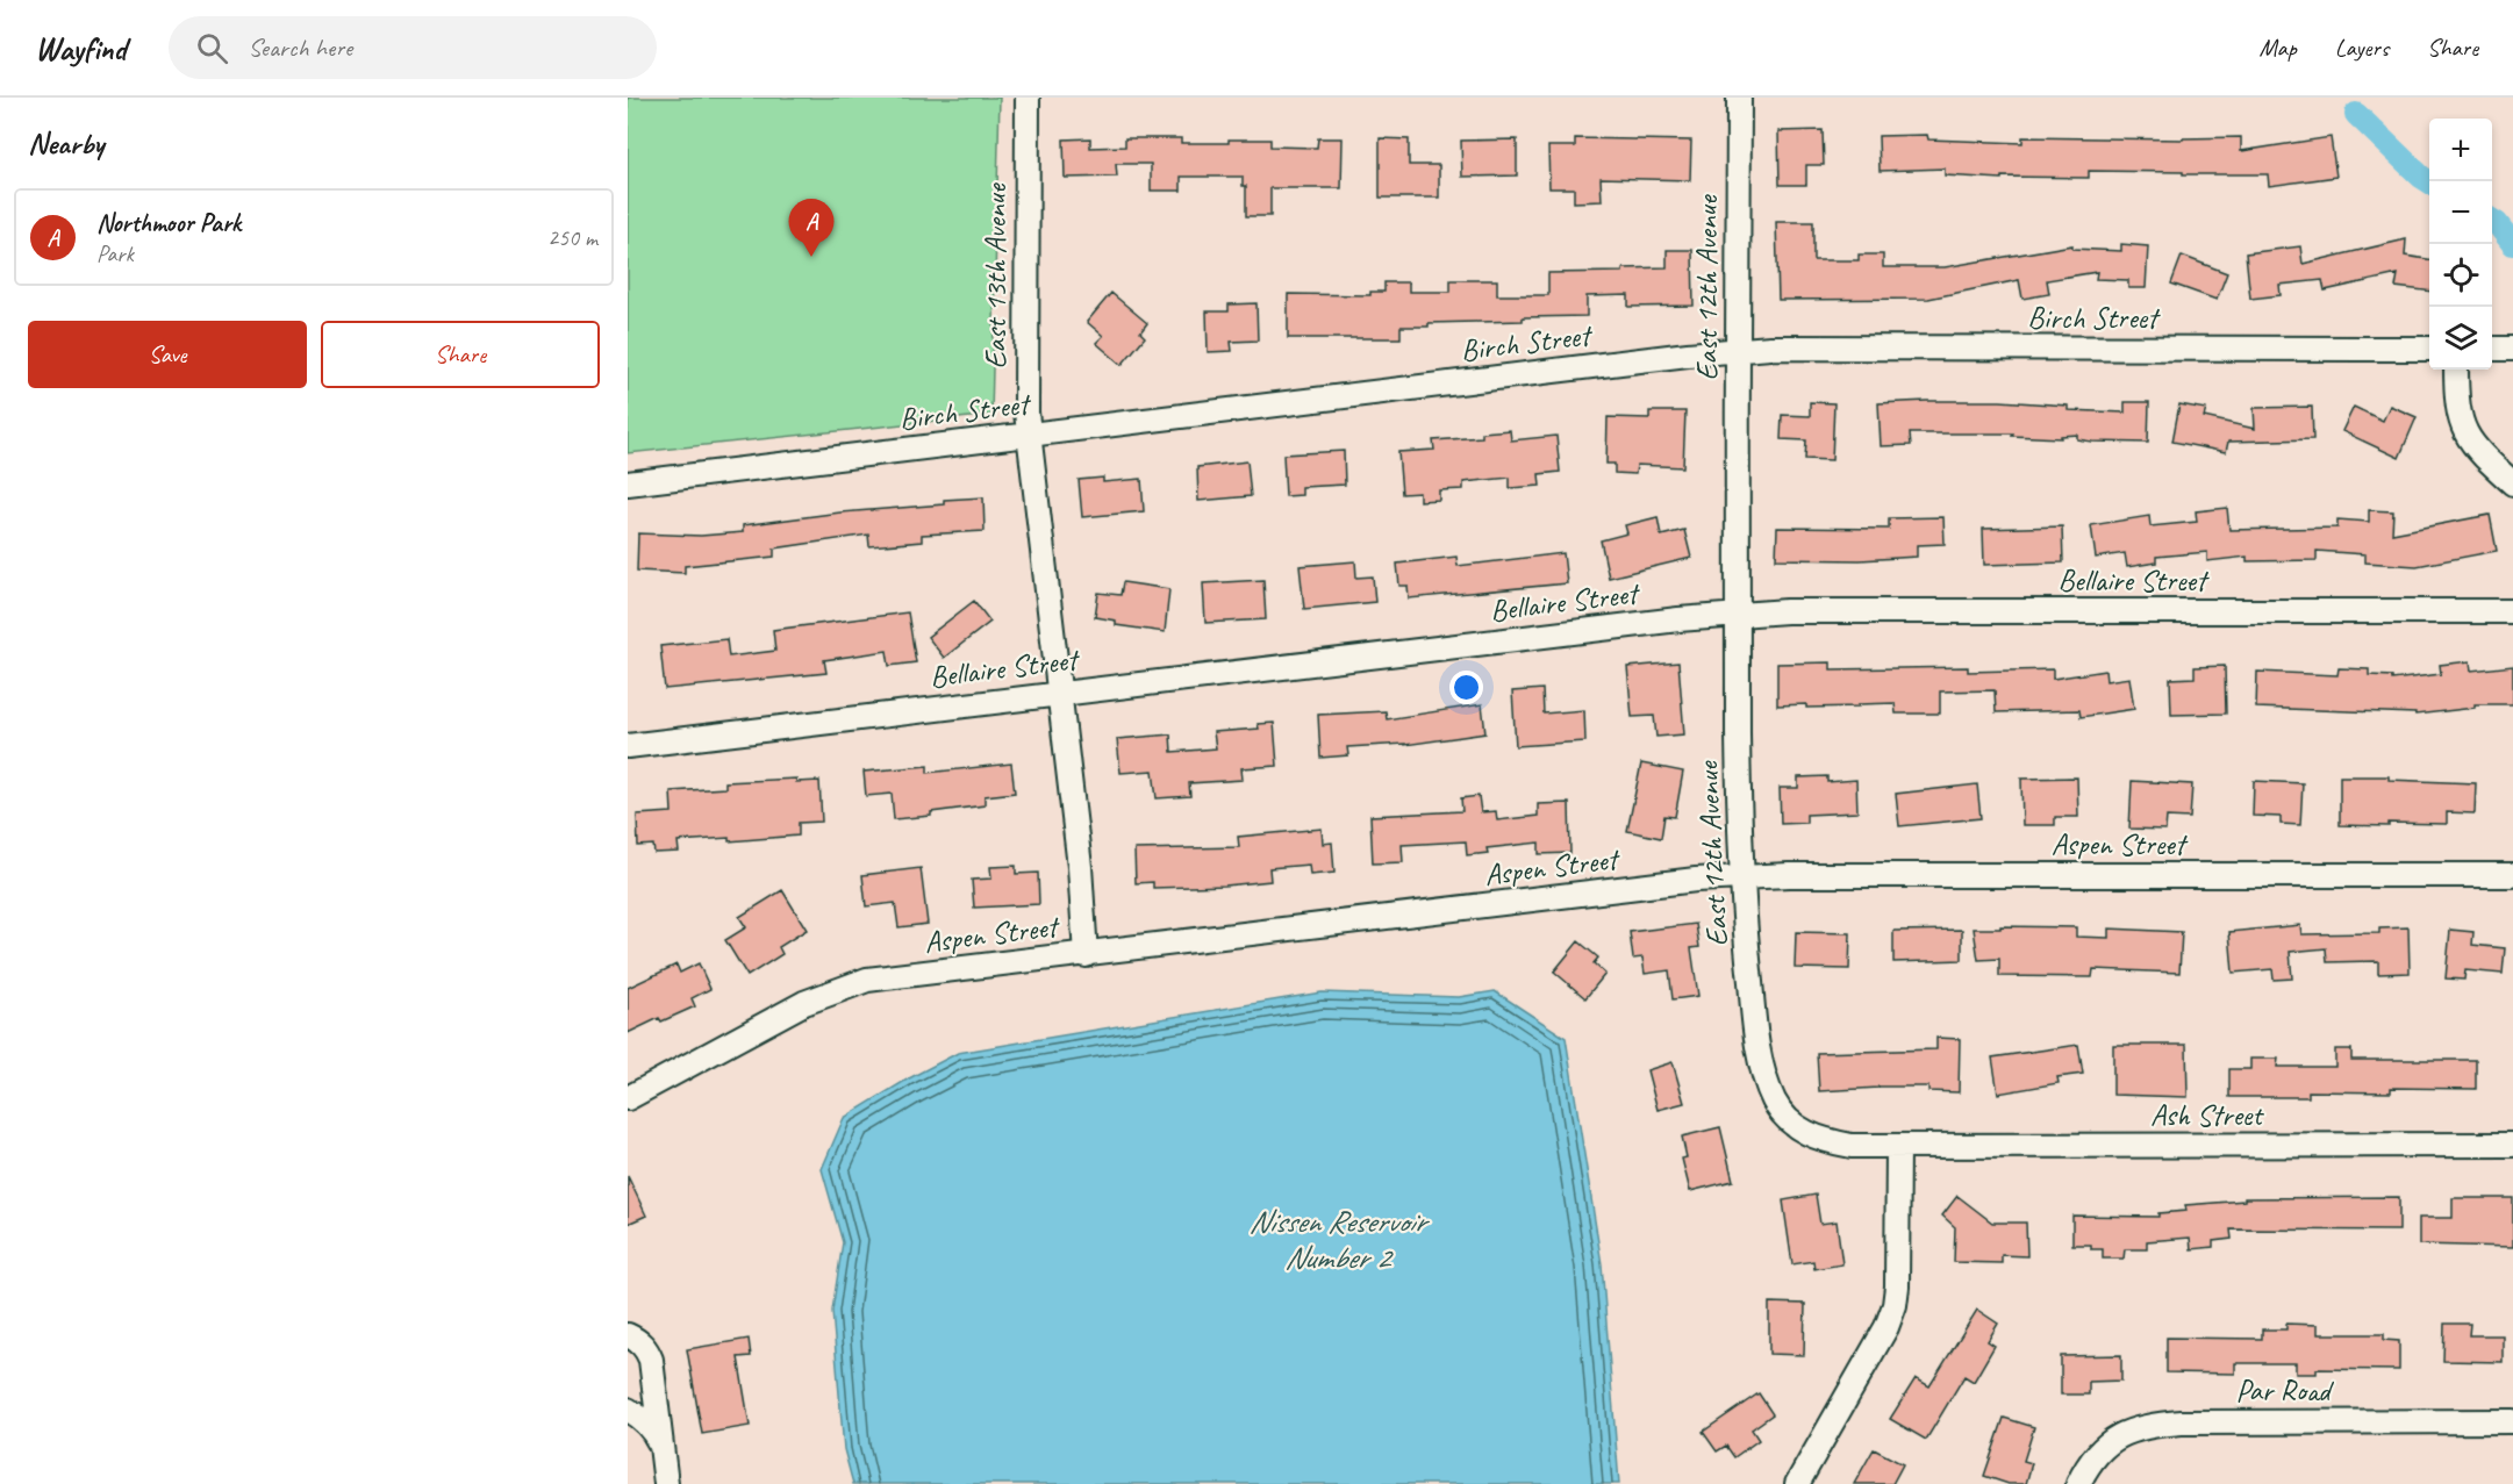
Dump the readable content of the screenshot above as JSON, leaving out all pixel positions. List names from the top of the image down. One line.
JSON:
{"streets":{"street":["East 13th Avenue","East 12th Avenue","Birch Street","Bellaire Street","Aspen Street","Ash Street","Par Road"]},"crossings":[["East 13th Avenue","Birch Street"],["East 13th Avenue","Bellaire Street"],["East 13th Avenue","Aspen Street"],["East 12th Avenue","Birch Street"],["East 12th Avenue","Bellaire Street"],["East 12th Avenue","Aspen Street"],["East 12th Avenue","Ash Street"]],"water":["Nissen Reservoir Number 2"],"page":{"header":"Wayfind","search":"Search here","nav":["Map","Layers","Share"],"heading":"Nearby","map_buttons":["+","−"],"list":[{"mark":"A","name":"Northmoor Park","note":"Park","value":"250 m"}],"pins":"A","buttons":["Save","Share"]}}
